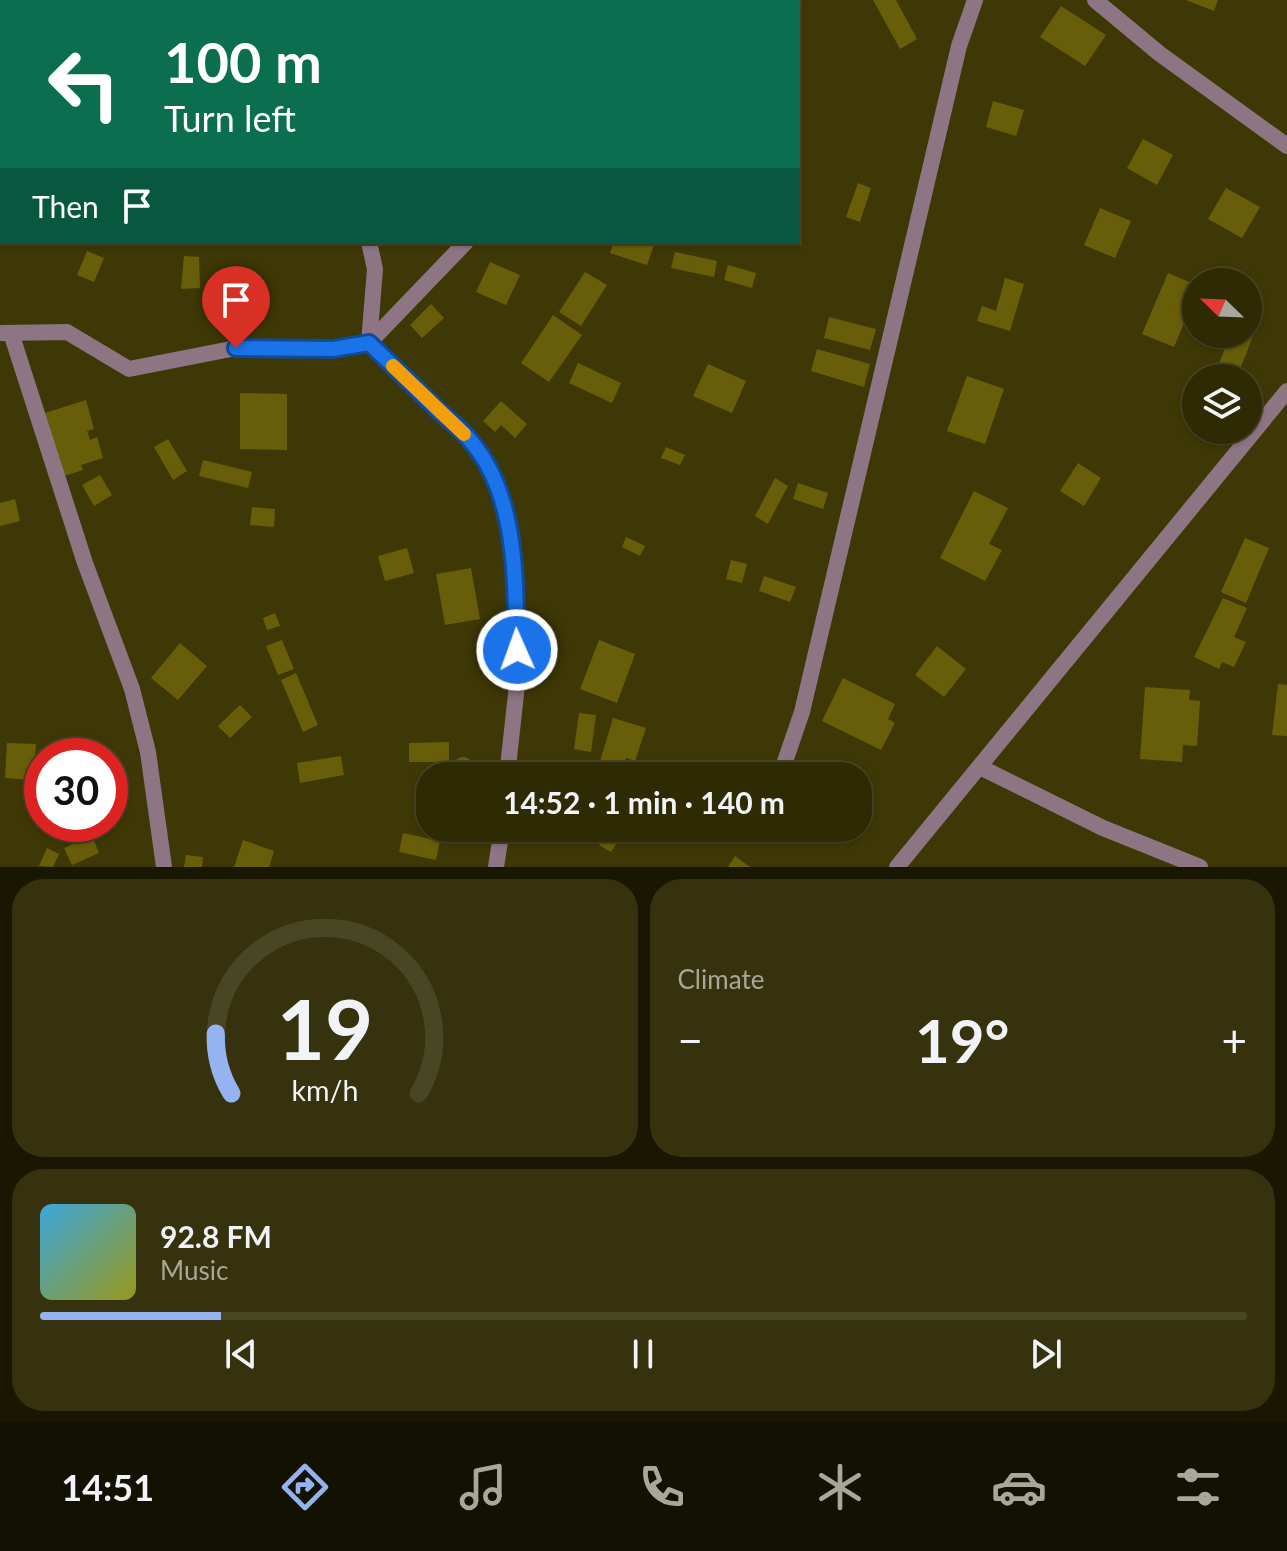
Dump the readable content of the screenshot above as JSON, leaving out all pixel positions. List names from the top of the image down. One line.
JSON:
{"north":"top left","page":{"turn":["100 m","Turn left"],"then":"Then","limit":"30","trip":"14:52 · 1 min · 140 m","tile":"Climate","heat":["−","19°","+"],"song":["92.8 FM","Music"],"tabs":"14:51","gauge":["19","km/h"]}}
